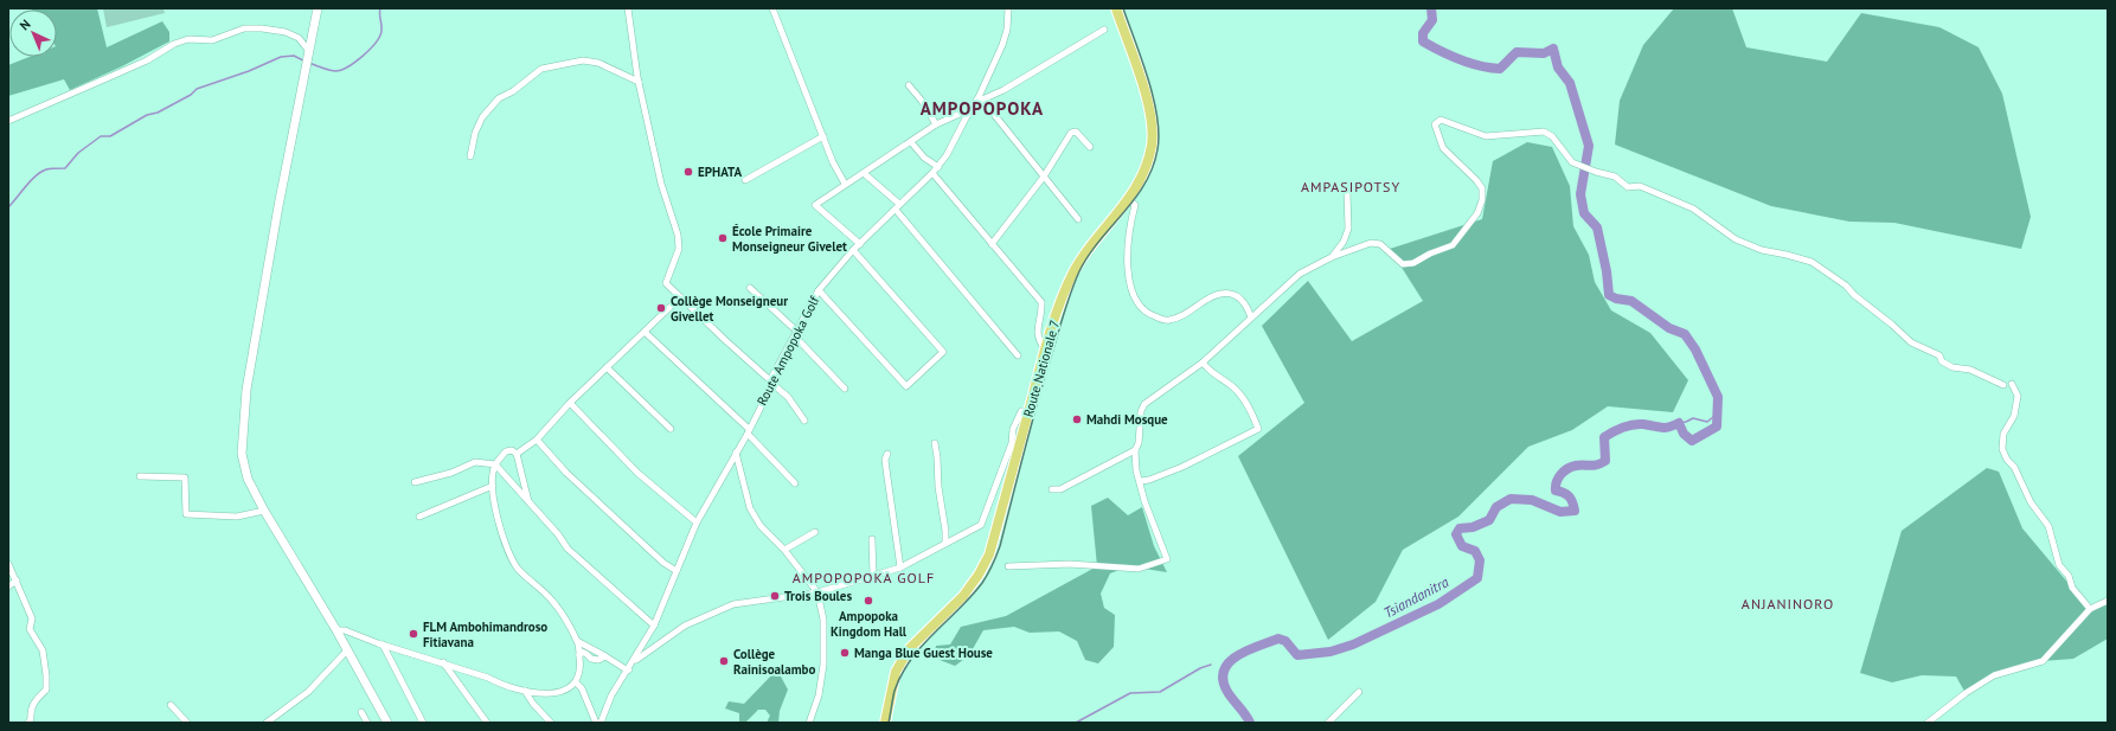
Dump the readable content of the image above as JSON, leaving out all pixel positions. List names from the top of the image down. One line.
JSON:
{"streets":{"main road":["Route Nationale 7"],"street":["Route Ampopoka Golf"]},"districts":["AMPOPOPOKA","AMPASIPOTSY","AMPOPOPOKA GOLF","ANJANINORO"],"water":["Tsiandanitra"],"places":["EPHATA","École Primaire Monseigneur Givelet","Collège Monseigneur Givellet","Mahdi Mosque","Trois Boules","Ampopoka Kingdom Hall","FLM Ambohimandroso Fitiavana","Manga Blue Guest House","Collège Rainisoalambo"],"north":"top left"}
